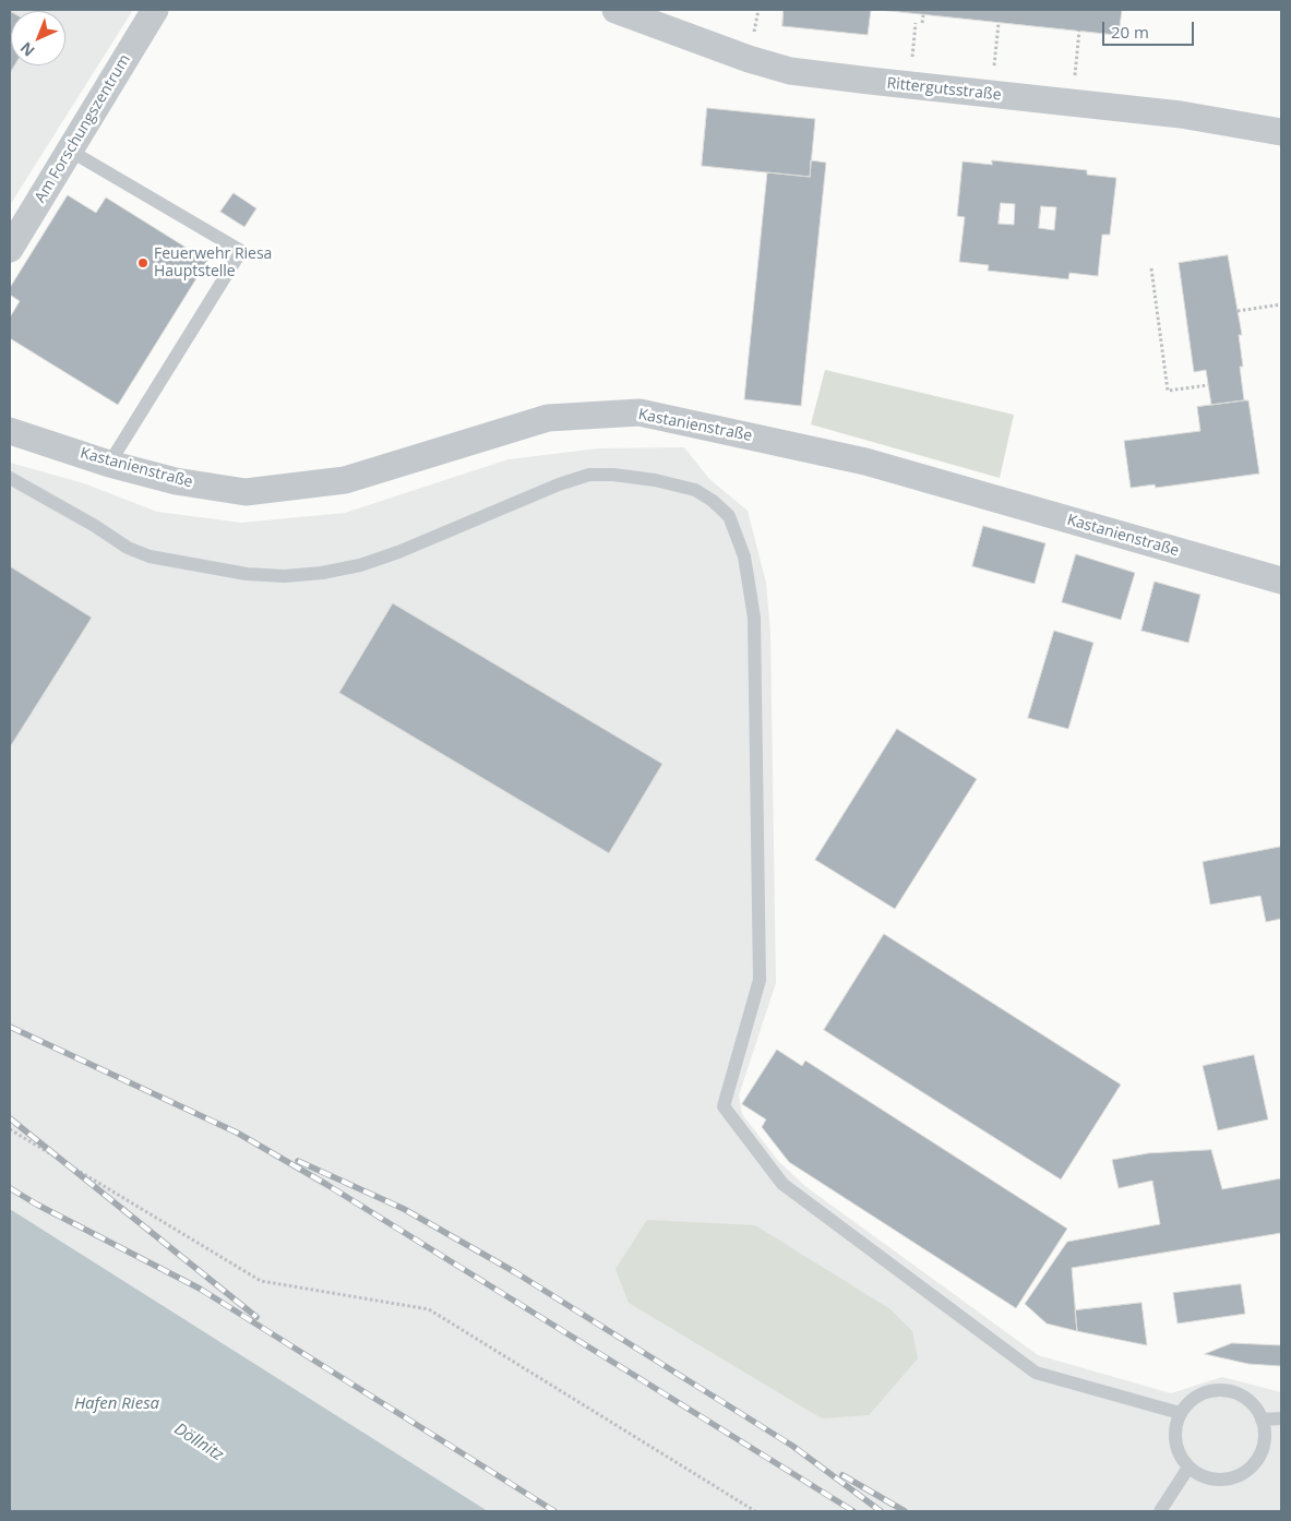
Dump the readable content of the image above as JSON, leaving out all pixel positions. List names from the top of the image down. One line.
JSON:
{"streets":{"street":["Rittergutsstraße","Am Forschungszentrum","Kastanienstraße"]},"water":["Hafen Riesa","Döllnitz"],"places":["Feuerwehr Riesa Hauptstelle"],"scale_bar":"20 m","north":"bottom left"}
